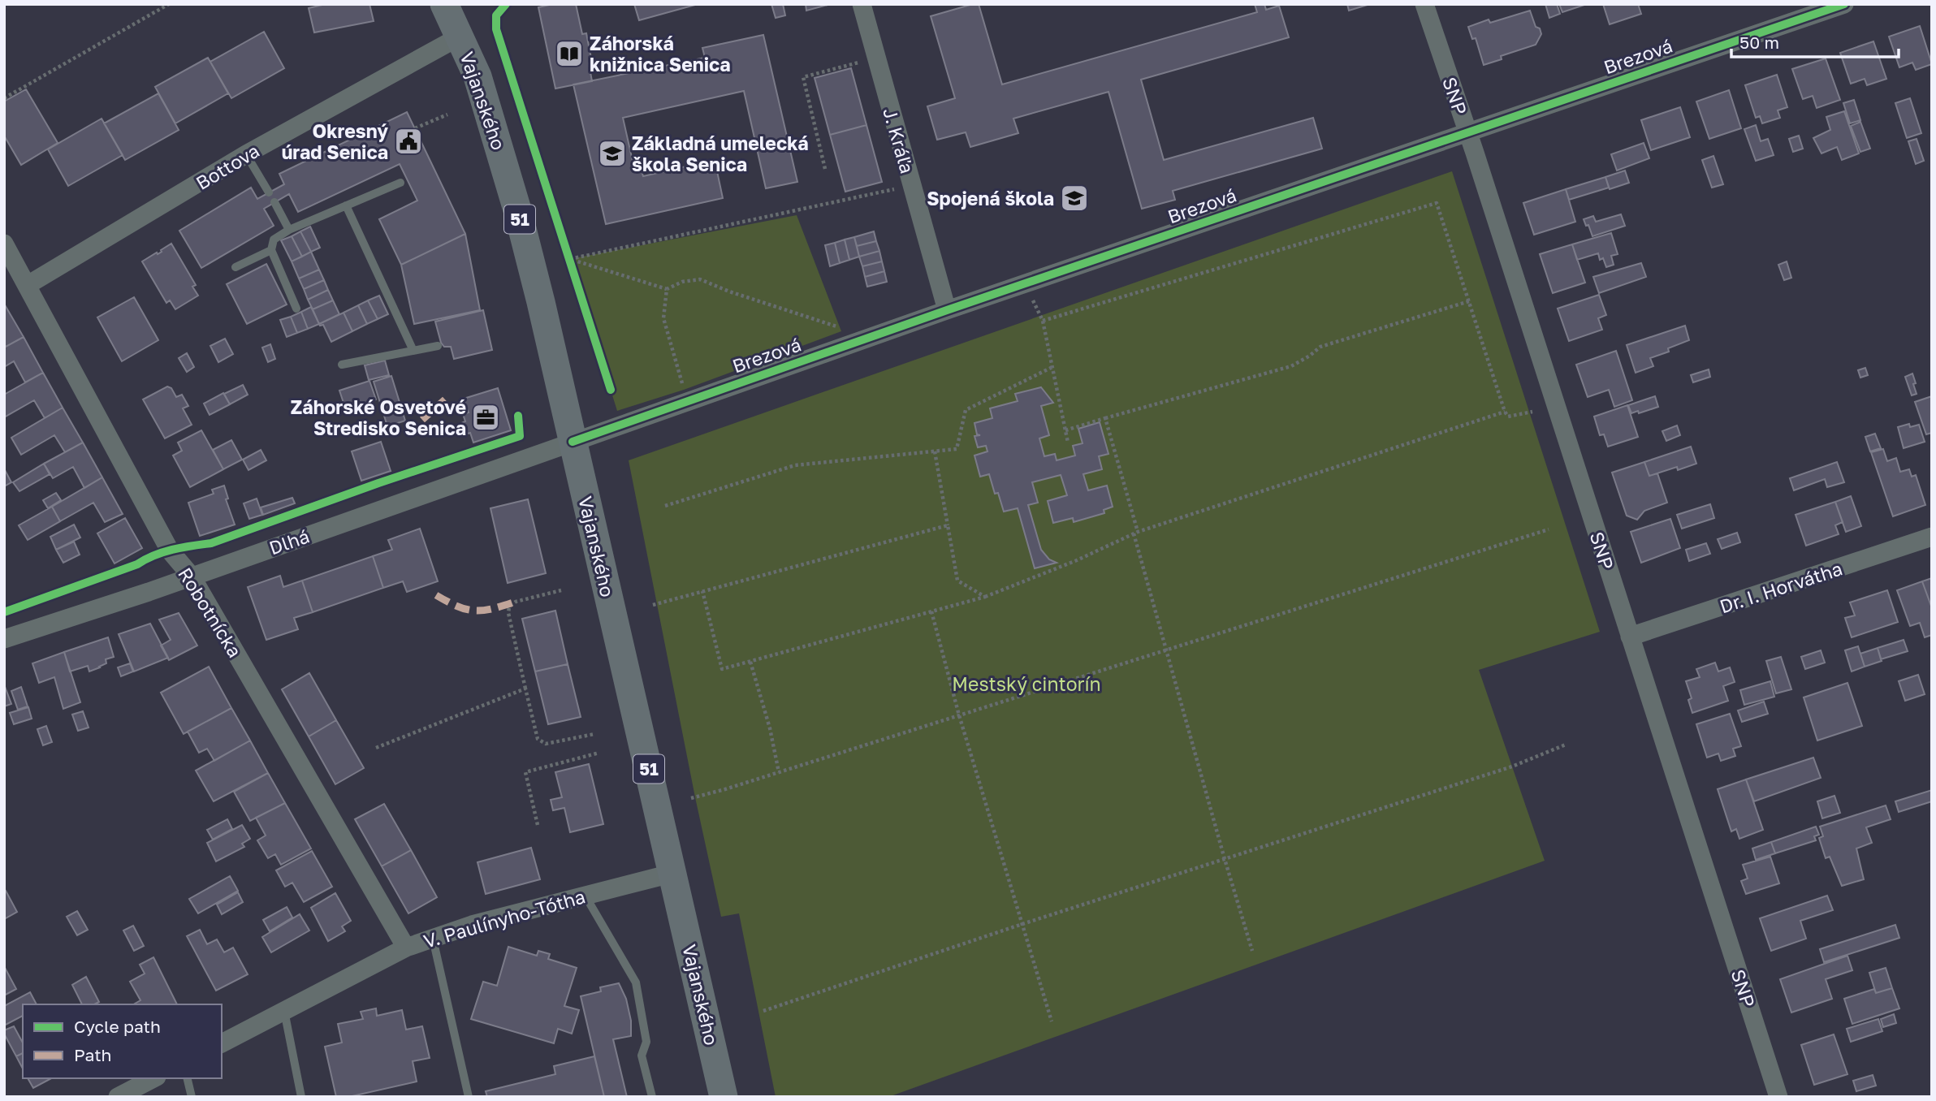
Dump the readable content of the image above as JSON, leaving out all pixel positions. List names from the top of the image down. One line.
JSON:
{"streets":{"main road":["Vajanského","51"],"street":["Brezová","SNP","J. Kráľa","Bottova","Dlhá","Dr. I. Horvátha","Robotnícka","V. Paulínyho-Tótha"]},"crossings":[["Brezová","SNP"],["Brezová","Vajanského"],["Brezová","J. Kráľa"],["Brezová","Dlhá"],["SNP","Dr. I. Horvátha"],["Vajanského","Bottova"],["Vajanského","Dlhá"],["Vajanského","V. Paulínyho-Tótha"],["Bottova","Robotnícka"],["Dlhá","Robotnícka"],["Robotnícka","V. Paulínyho-Tótha"]],"parks":["Mestský cintorín"],"places":{"library":["Záhorská knižnica Senica"],"public building":["Okresný úrad Senica"],"school or university":["Základná umelecká škola Senica","Spojená škola"],"office":["Záhorské Osvetové Stredisko Senica"]},"legend":["Cycle path","Path"],"scale_bar":"50 m"}
